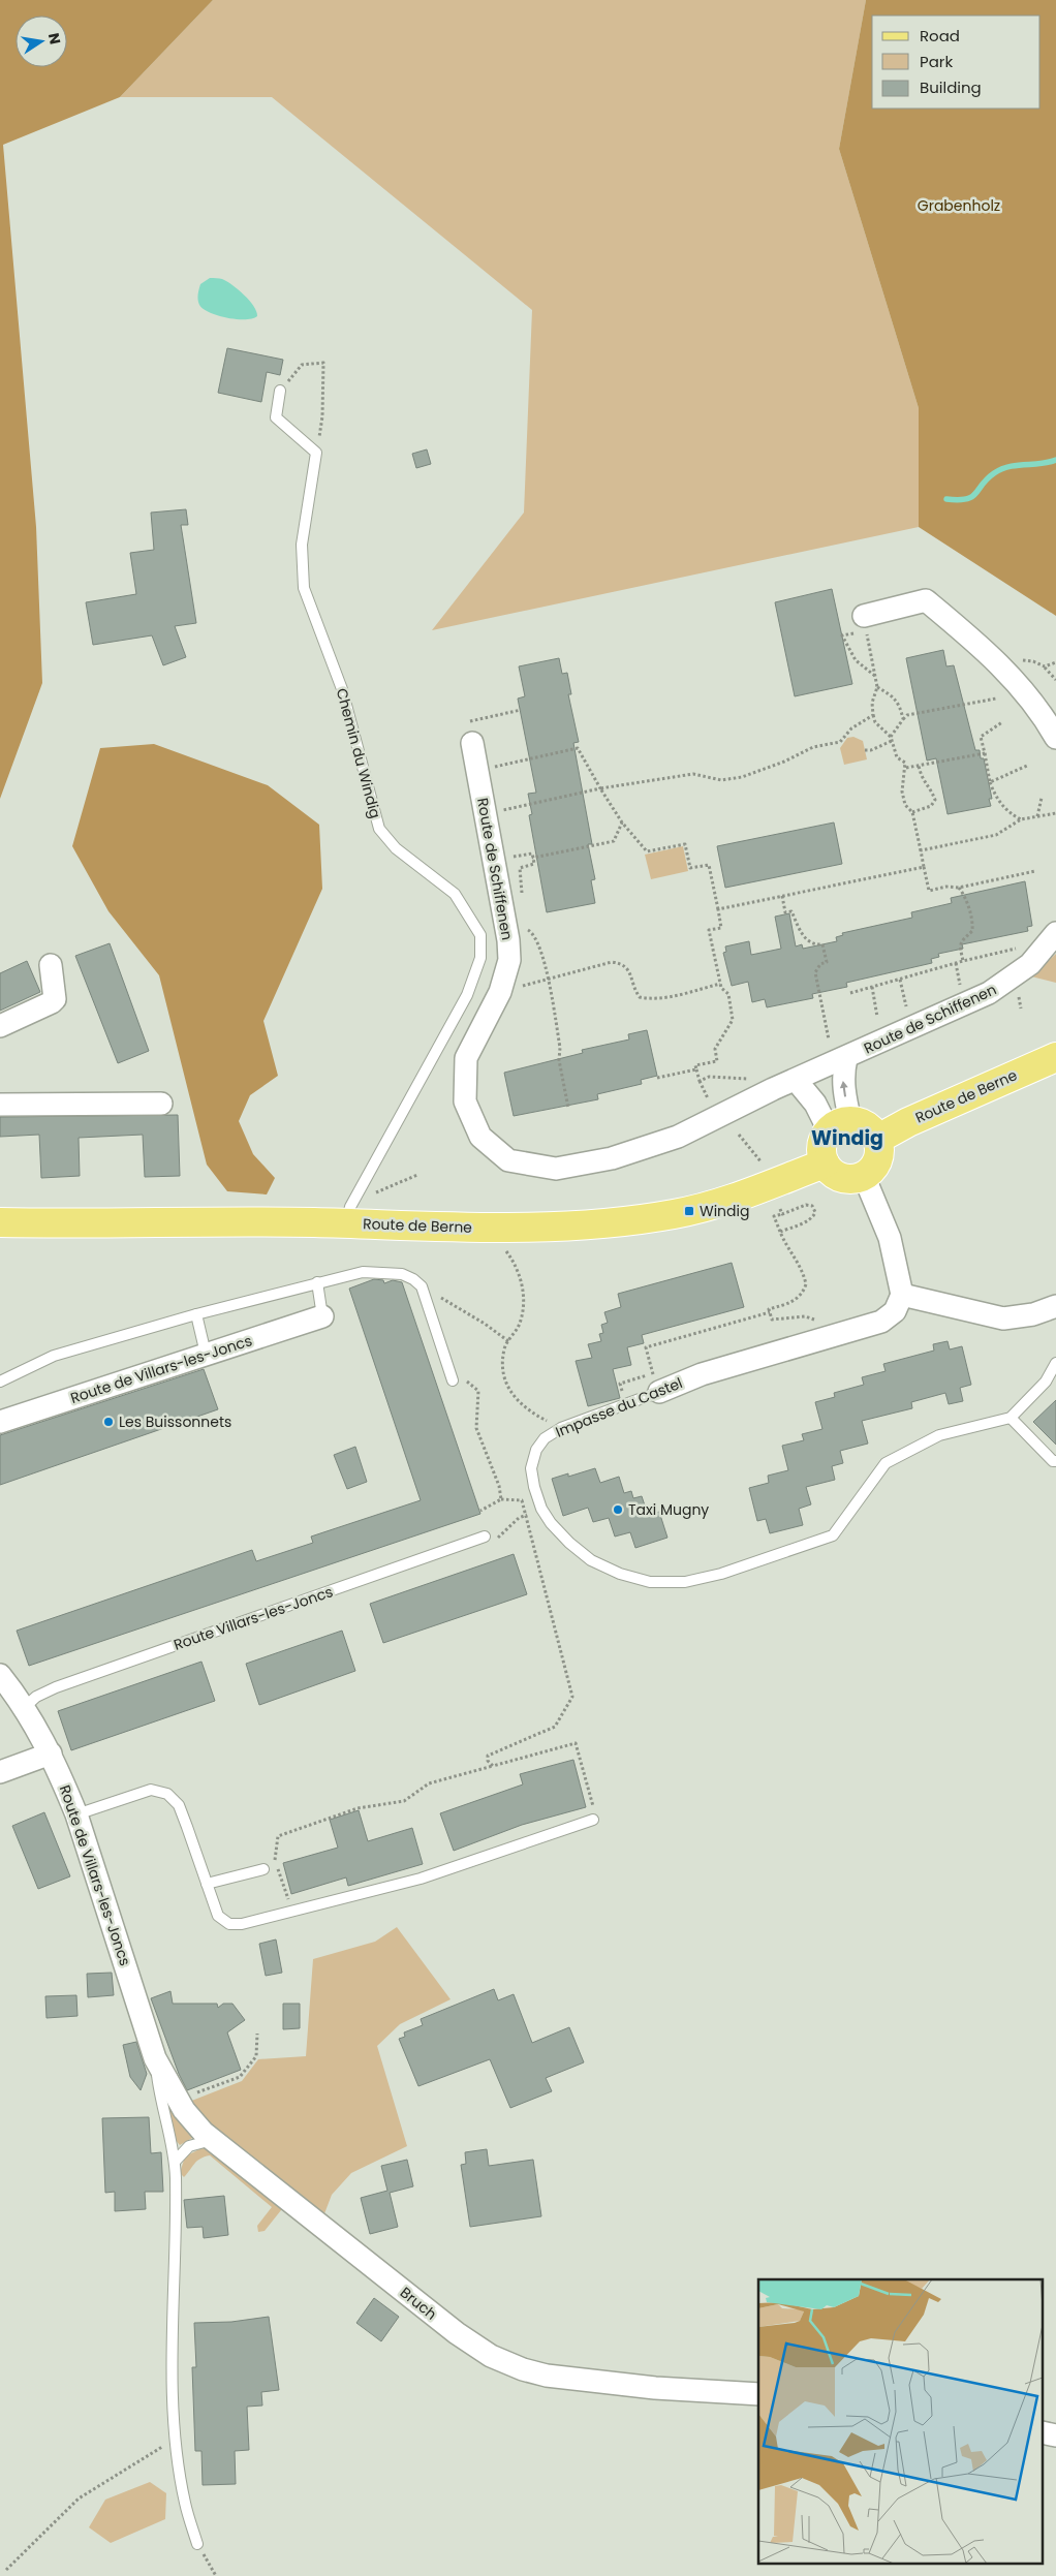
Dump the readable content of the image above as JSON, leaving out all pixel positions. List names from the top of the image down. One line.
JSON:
{"streets":{"main road":["Route de Berne"],"street":["Route de Schiffenen","Route de Villars-les-Joncs","Impasse du Castel","Bruch"],"lane":["Chemin du Windig","Route Villars-les-Joncs"]},"crossings":[["Chemin du Windig","Route de Berne"],["Route de Schiffenen","Route de Berne"],["Route de Villars-les-Joncs","Route Villars-les-Joncs"],["Route de Villars-les-Joncs","Bruch"]],"districts":["Windig"],"parks":["Grabenholz"],"places":{"transit":["Windig"],"other":["Les Buissonnets","Taxi Mugny"]},"legend":["Road","Park","Building"],"north":"right"}
